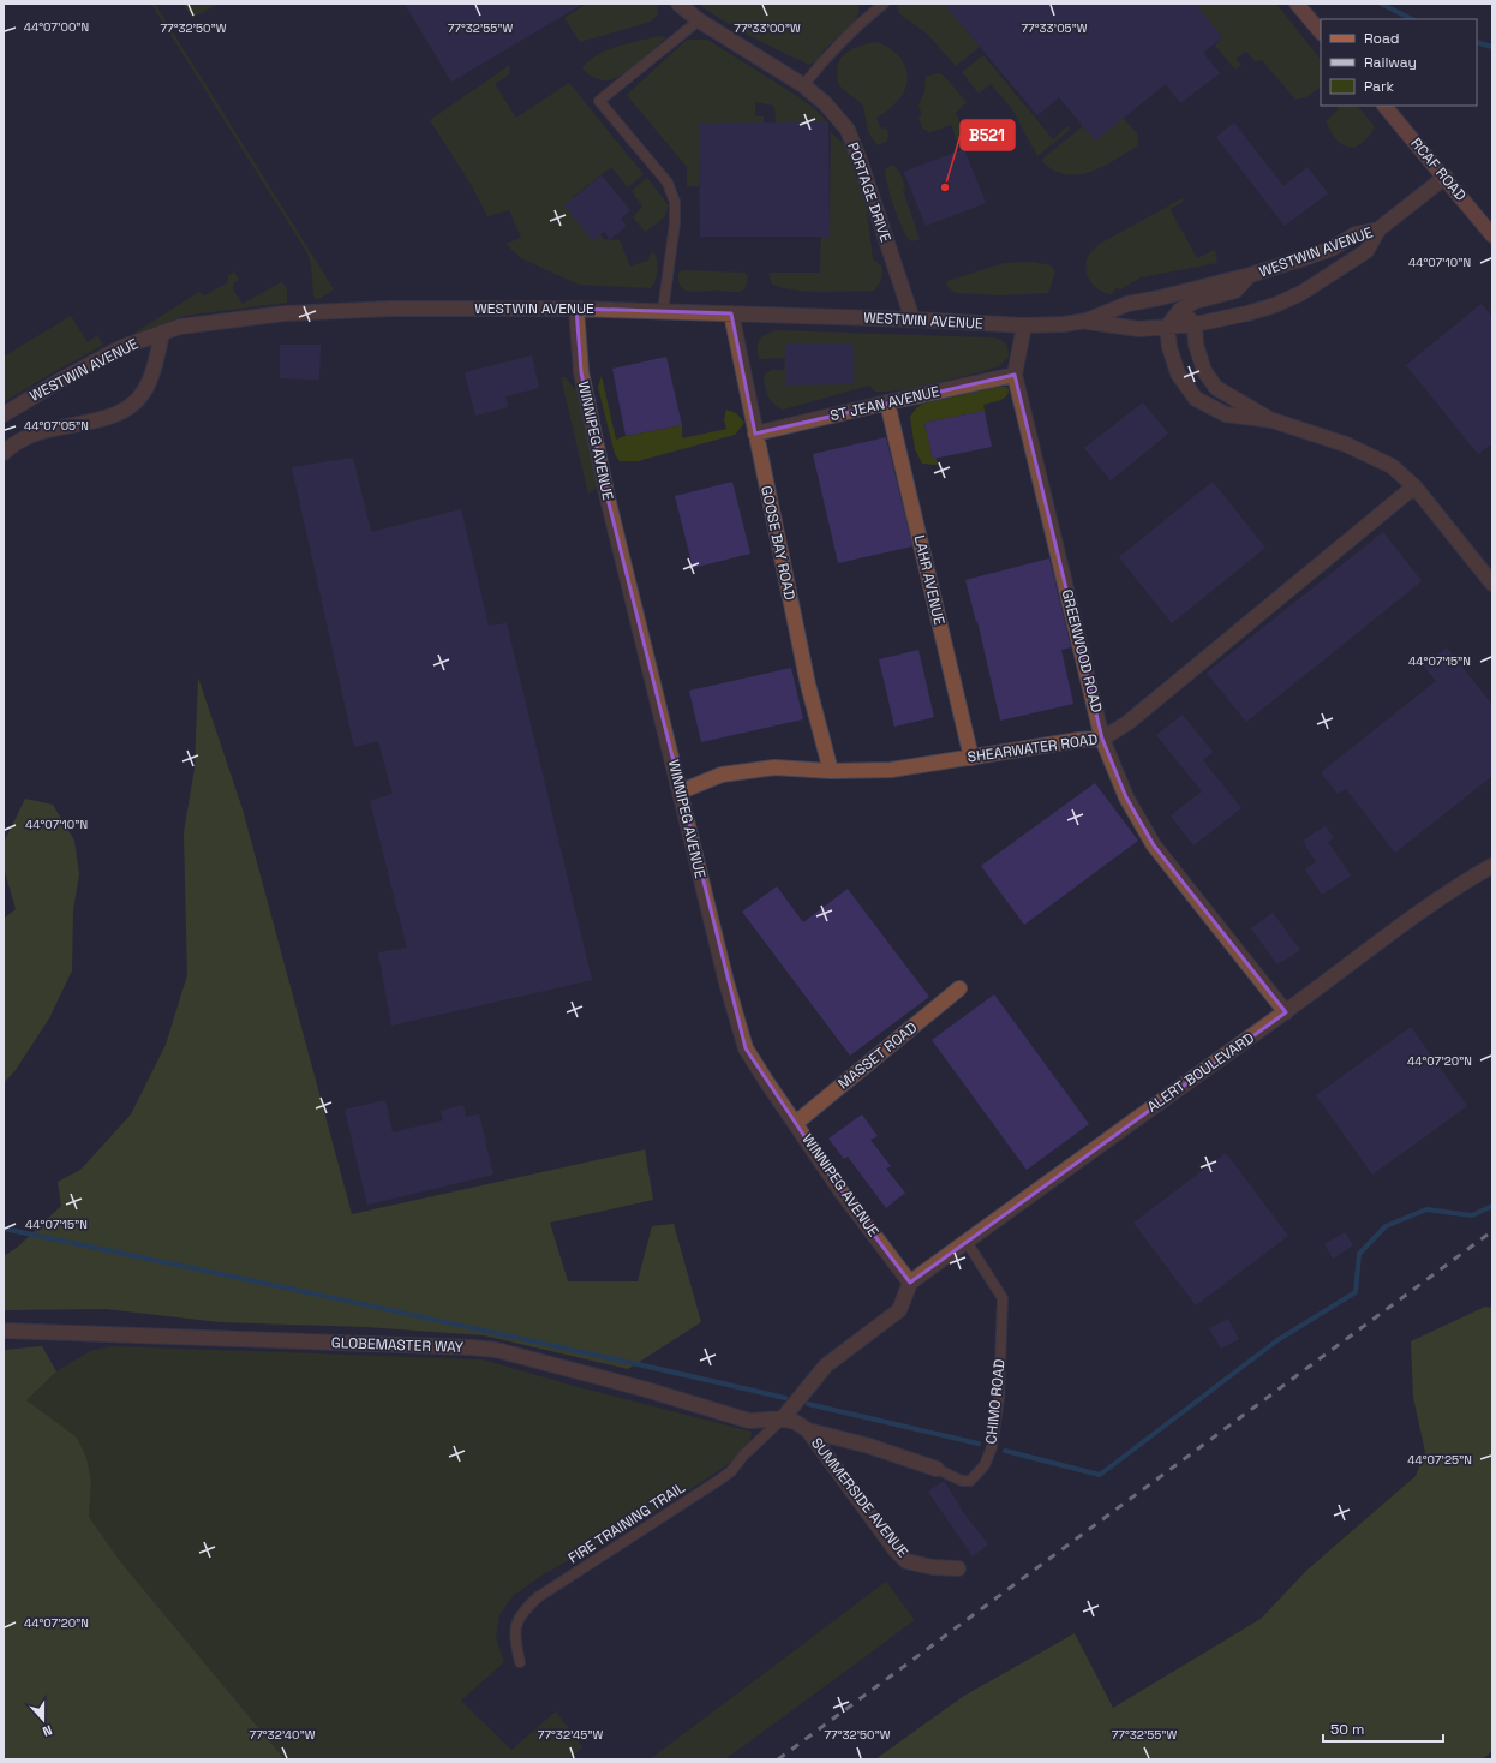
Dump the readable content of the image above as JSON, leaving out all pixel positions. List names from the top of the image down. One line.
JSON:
{"streets":{"main road":["RCAF ROAD"],"street":["PORTAGE DRIVE","WESTWIN AVENUE","ST JEAN AVENUE","WINNIPEG AVENUE","GOOSE BAY ROAD","LAHR AVENUE","GREENWOOD ROAD","SHEARWATER ROAD","MASSET ROAD","ALERT BOULEVARD","GLOBEMASTER WAY","CHIMO ROAD","SUMMERSIDE AVENUE"],"lane":["FIRE TRAINING TRAIL"]},"crossings":[["RCAF ROAD","WESTWIN AVENUE"],["PORTAGE DRIVE","WESTWIN AVENUE"],["WESTWIN AVENUE","WINNIPEG AVENUE"],["WESTWIN AVENUE","GOOSE BAY ROAD"],["WESTWIN AVENUE","GREENWOOD ROAD"],["ST JEAN AVENUE","GOOSE BAY ROAD"],["ST JEAN AVENUE","LAHR AVENUE"],["ST JEAN AVENUE","GREENWOOD ROAD"],["WINNIPEG AVENUE","SHEARWATER ROAD"],["WINNIPEG AVENUE","MASSET ROAD"],["WINNIPEG AVENUE","ALERT BOULEVARD"],["GOOSE BAY ROAD","SHEARWATER ROAD"],["LAHR AVENUE","SHEARWATER ROAD"],["GREENWOOD ROAD","SHEARWATER ROAD"],["GREENWOOD ROAD","ALERT BOULEVARD"],["ALERT BOULEVARD","CHIMO ROAD"],["GLOBEMASTER WAY","SUMMERSIDE AVENUE"],["GLOBEMASTER WAY","FIRE TRAINING TRAIL"],["CHIMO ROAD","SUMMERSIDE AVENUE"],["SUMMERSIDE AVENUE","FIRE TRAINING TRAIL"]],"places":["B521"],"legend":["Road","Railway","Park"],"scale_bar":"50 m","north":"bottom","coordinates":["44°07'00\"N","77°33'05\"W","77°32'50\"W","77°32'55\"W","77°33'00\"W","44°07'10\"N","44°07'05\"N","44°07'15\"N","44°07'20\"N","44°07'25\"N","77°32'40\"W","77°32'45\"W"]}
